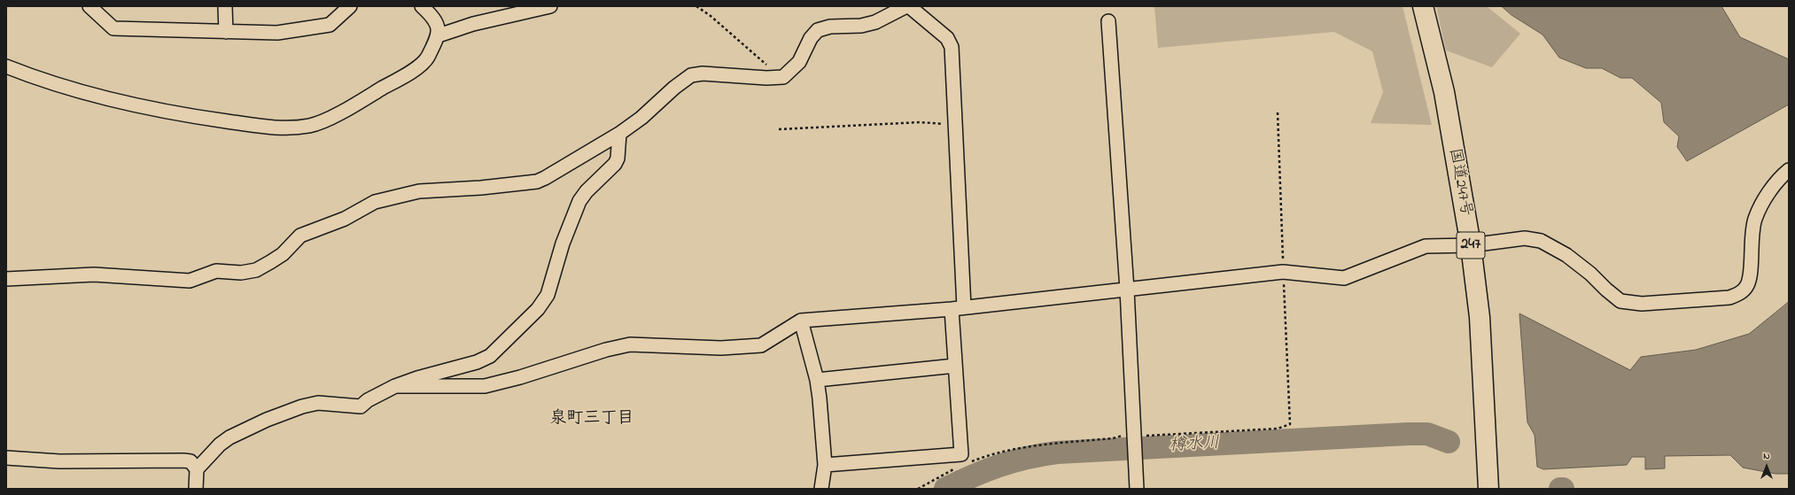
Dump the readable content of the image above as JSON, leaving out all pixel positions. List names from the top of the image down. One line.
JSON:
{"streets":{"highway":["国道247号","247"]},"districts":["泉町三丁目"],"water":["樽水川"],"north":"top"}
